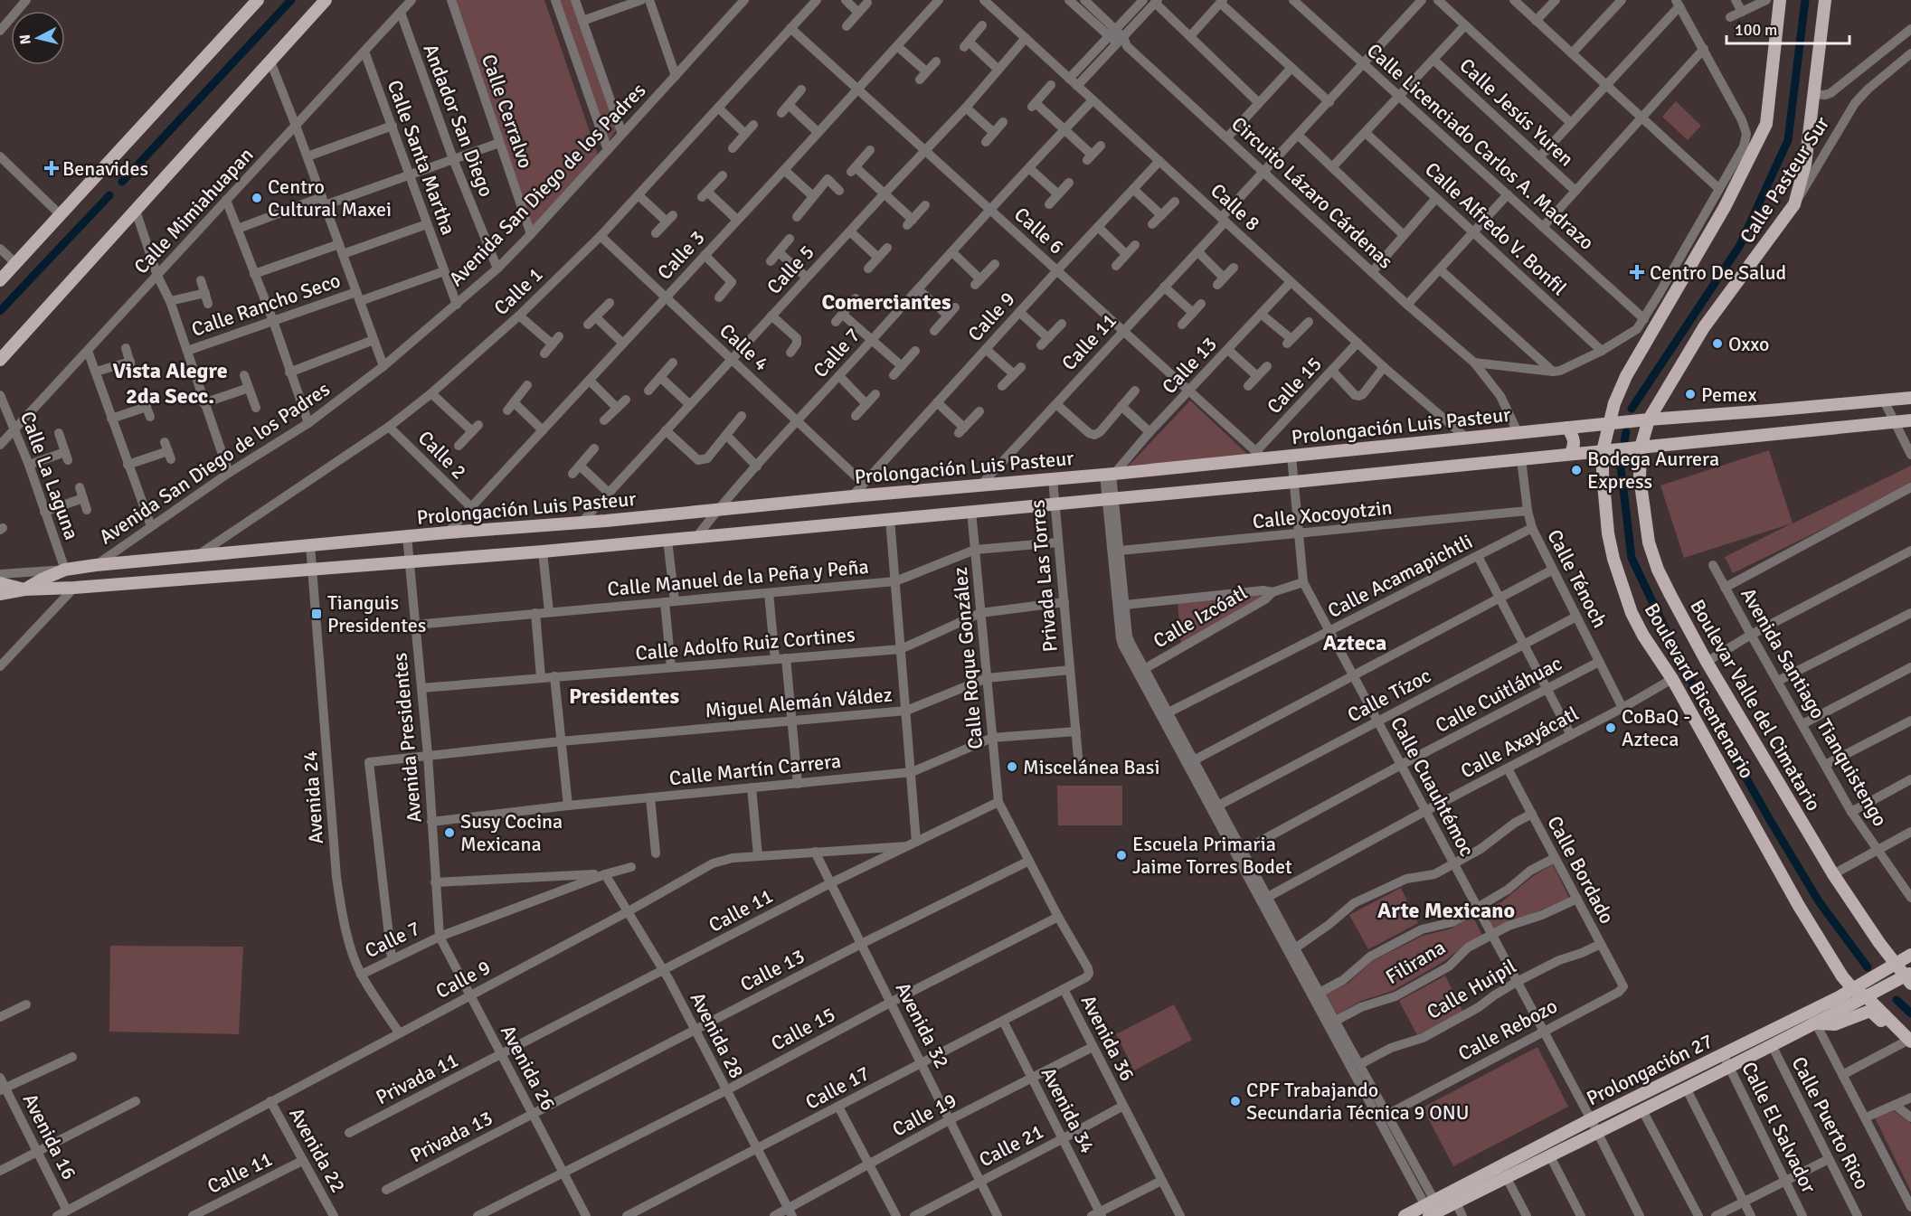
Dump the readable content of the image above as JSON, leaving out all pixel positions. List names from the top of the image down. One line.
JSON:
{"streets":{"main road":["Calle Pasteur Sur","Prolongación Luis Pasteur","Boulevard Bicentenario","Boulevar Valle del Cimatario","Prolongación 27"],"street":["Calle Cerralvo","Calle Jesús Yuren","Andador San Diego","Calle Licenciado Carlos A. Madrazo","Calle Santa Martha","Avenida San Diego de los Padres","Circuito Lázaro Cárdenas","Calle 8","Calle Mimiahuapan","Calle Alfredo V. Bonfil","Calle 6","Calle 3","Calle 5","Calle 1","Calle Rancho Seco","Calle 9","Calle 11","Calle 4","Calle 7","Calle 13","Calle 15","Calle 2","Calle La Laguna","Calle Xocoyotzin","Privada Las Torres","Calle Acamapichtli","Calle Manuel de la Peña y Peña","Calle Ténoch","Calle Izcóatl","Calle Adolfo Ruiz Cortines","Calle Roque González","Calle Cuitláhuac","Calle Tízoc","Miguel Alemán Váldez","Avenida Santiago Tianquistengo","Avenida Presidentes","Calle Axayácatl","Calle Martín Carrera","Calle Cuauhtémoc","Avenida 24","Calle Bordado","Filirana","Calle Huipil","Avenida 32","Calle Rebozo","Avenida 28","Avenida 36","Avenida 26","Privada 11","Calle 17","Avenida 34","Calle 19","Calle Puerto Rico","Calle El Salvador","Avenida 16","Privada 13","Calle 21","Avenida 22"]},"crossings":[["Calle Cerralvo","Avenida San Diego de los Padres"],["Andador San Diego","Avenida San Diego de los Padres"],["Andador San Diego","Calle Mimiahuapan"],["Calle Licenciado Carlos A. Madrazo","Calle 11"],["Calle Licenciado Carlos A. Madrazo","Boulevard Bicentenario"],["Calle Santa Martha","Avenida San Diego de los Padres"],["Calle Santa Martha","Calle Mimiahuapan"],["Calle Santa Martha","Calle Rancho Seco"],["Calle Pasteur Sur","Prolongación Luis Pasteur"],["Calle Pasteur Sur","Boulevar Valle del Cimatario"],["Avenida San Diego de los Padres","Prolongación Luis Pasteur"],["Circuito Lázaro Cárdenas","Calle 11"],["Circuito Lázaro Cárdenas","Prolongación Luis Pasteur"],["Calle 8","Calle 5"],["Calle 8","Calle 9"],["Calle 8","Calle 11"],["Calle 8","Calle 7"],["Calle 8","Calle 13"],["Calle 8","Calle 15"],["Calle 8","Prolongación Luis Pasteur"],["Calle Mimiahuapan","Calle La Laguna"],["Calle 6","Calle 3"],["Calle 6","Calle 5"],["Calle 6","Calle 1"],["Calle 6","Calle 9"],["Calle 6","Calle 11"],["Calle 6","Calle 7"],["Calle 6","Calle 13"],["Calle 6","Calle 15"],["Calle 6","Prolongación Luis Pasteur"],["Calle 3","Calle 4"],["Calle 3","Prolongación Luis Pasteur"],["Calle 3","Calle 2"],["Calle 5","Calle 4"],["Calle 5","Prolongación Luis Pasteur"],["Calle 1","Calle 4"],["Calle 1","Prolongación Luis Pasteur"],["Calle 1","Calle 2"],["Calle 9","Calle 11"],["Calle 9","Calle 4"],["Calle 9","Prolongación Luis Pasteur"],["Calle 9","Avenida 24"],["Calle 9","Avenida 32"],["Calle 9","Avenida 28"],["Calle 9","Avenida 26"],["Calle 9","Avenida 16"],["Calle 9","Avenida 22"],["Calle 11","Prolongación Luis Pasteur"],["Calle 11","Calle Roque González"],["Calle 11","Avenida 32"],["Calle 11","Avenida 28"],["Calle 11","Avenida 36"],["Calle 11","Avenida 26"],["Calle 11","Privada 11"],["Calle 11","Avenida 22"],["Calle 4","Calle 7"],["Calle 7","Prolongación Luis Pasteur"],["Calle 7","Miguel Alemán Váldez"],["Calle 7","Avenida Presidentes"],["Calle 7","Avenida 24"],["Calle 7","Avenida 28"],["Calle 7","Avenida 26"],["Calle 13","Prolongación Luis Pasteur"],["Calle 13","Avenida 32"],["Calle 13","Avenida 28"],["Calle 13","Avenida 36"],["Calle 13","Avenida 26"],["Calle 13","Privada 13"],["Calle 15","Prolongación Luis Pasteur"],["Calle 15","Avenida 32"],["Calle 15","Avenida 28"],["Calle 15","Avenida 36"],["Calle 15","Avenida 26"],["Prolongación Luis Pasteur","Calle La Laguna"],["Prolongación Luis Pasteur","Privada Las Torres"],["Prolongación Luis Pasteur","Calle Ténoch"],["Prolongación Luis Pasteur","Calle Roque González"],["Prolongación Luis Pasteur","Boulevard Bicentenario"],["Prolongación Luis Pasteur","Boulevar Valle del Cimatario"],["Prolongación Luis Pasteur","Avenida Presidentes"],["Prolongación Luis Pasteur","Calle Cuauhtémoc"],["Prolongación Luis Pasteur","Avenida 24"],["Calle Xocoyotzin","Calle Ténoch"],["Calle Xocoyotzin","Calle Cuauhtémoc"],["Privada Las Torres","Calle Manuel de la Peña y Peña"],["Privada Las Torres","Calle Adolfo Ruiz Cortines"],["Privada Las Torres","Miguel Alemán Váldez"],["Privada Las Torres","Calle Martín Carrera"],["Calle Acamapichtli","Calle Ténoch"],["Calle Acamapichtli","Calle Cuauhtémoc"],["Calle Manuel de la Peña y Peña","Calle Roque González"],["Calle Manuel de la Peña y Peña","Avenida Presidentes"],["Calle Ténoch","Calle Cuitláhuac"],["Calle Ténoch","Calle Tízoc"],["Calle Ténoch","Calle Axayácatl"],["Calle Adolfo Ruiz Cortines","Calle Roque González"],["Calle Adolfo Ruiz Cortines","Avenida Presidentes"],["Calle Roque González","Miguel Alemán Váldez"],["Calle Roque González","Calle Martín Carrera"],["Calle Roque González","Avenida 36"],["Boulevard Bicentenario","Calle Axayácatl"],["Boulevard Bicentenario","Prolongación 27"],["Calle Cuitláhuac","Calle Cuauhtémoc"],["Calle Tízoc","Calle Cuauhtémoc"],["Miguel Alemán Váldez","Avenida Presidentes"],["Boulevar Valle del Cimatario","Prolongación 27"],["Avenida Presidentes","Calle Martín Carrera"],["Avenida Presidentes","Avenida 26"],["Calle Axayácatl","Calle Cuauhtémoc"],["Calle Axayácatl","Calle Bordado"],["Calle Cuauhtémoc","Filirana"],["Calle Cuauhtémoc","Calle Huipil"],["Calle Cuauhtémoc","Calle Rebozo"],["Calle Cuauhtémoc","Prolongación 27"],["Calle Bordado","Filirana"],["Calle Bordado","Calle Huipil"],["Calle Bordado","Calle Rebozo"],["Avenida 32","Calle 17"],["Avenida 32","Calle 19"],["Avenida 32","Calle 21"],["Avenida 28","Calle 17"],["Avenida 28","Calle 19"],["Avenida 36","Calle 17"],["Avenida 36","Calle 19"],["Avenida 36","Calle 21"],["Avenida 26","Privada 11"],["Avenida 26","Privada 13"],["Prolongación 27","Calle Puerto Rico"],["Prolongación 27","Calle El Salvador"],["Calle 17","Avenida 34"],["Avenida 34","Calle 19"],["Avenida 34","Calle 21"]],"districts":["Comerciantes","Vista Alegre 2da Secc.","Azteca","Presidentes","Arte Mexicano"],"places":{"health":["Benavides","Centro De Salud"],"other":["Centro Cultural Maxei","Oxxo","Pemex","Bodega Aurrera Express","CoBaQ - Azteca","Miscelánea Basi","Susy Cocina Mexicana","Escuela Primaria Jaime Torres Bodet","CPF Trabajando Secundaria Técnica 9 ONU"],"transit":["Tianguis Presidentes"]},"scale_bar":"100 m","north":"left"}
